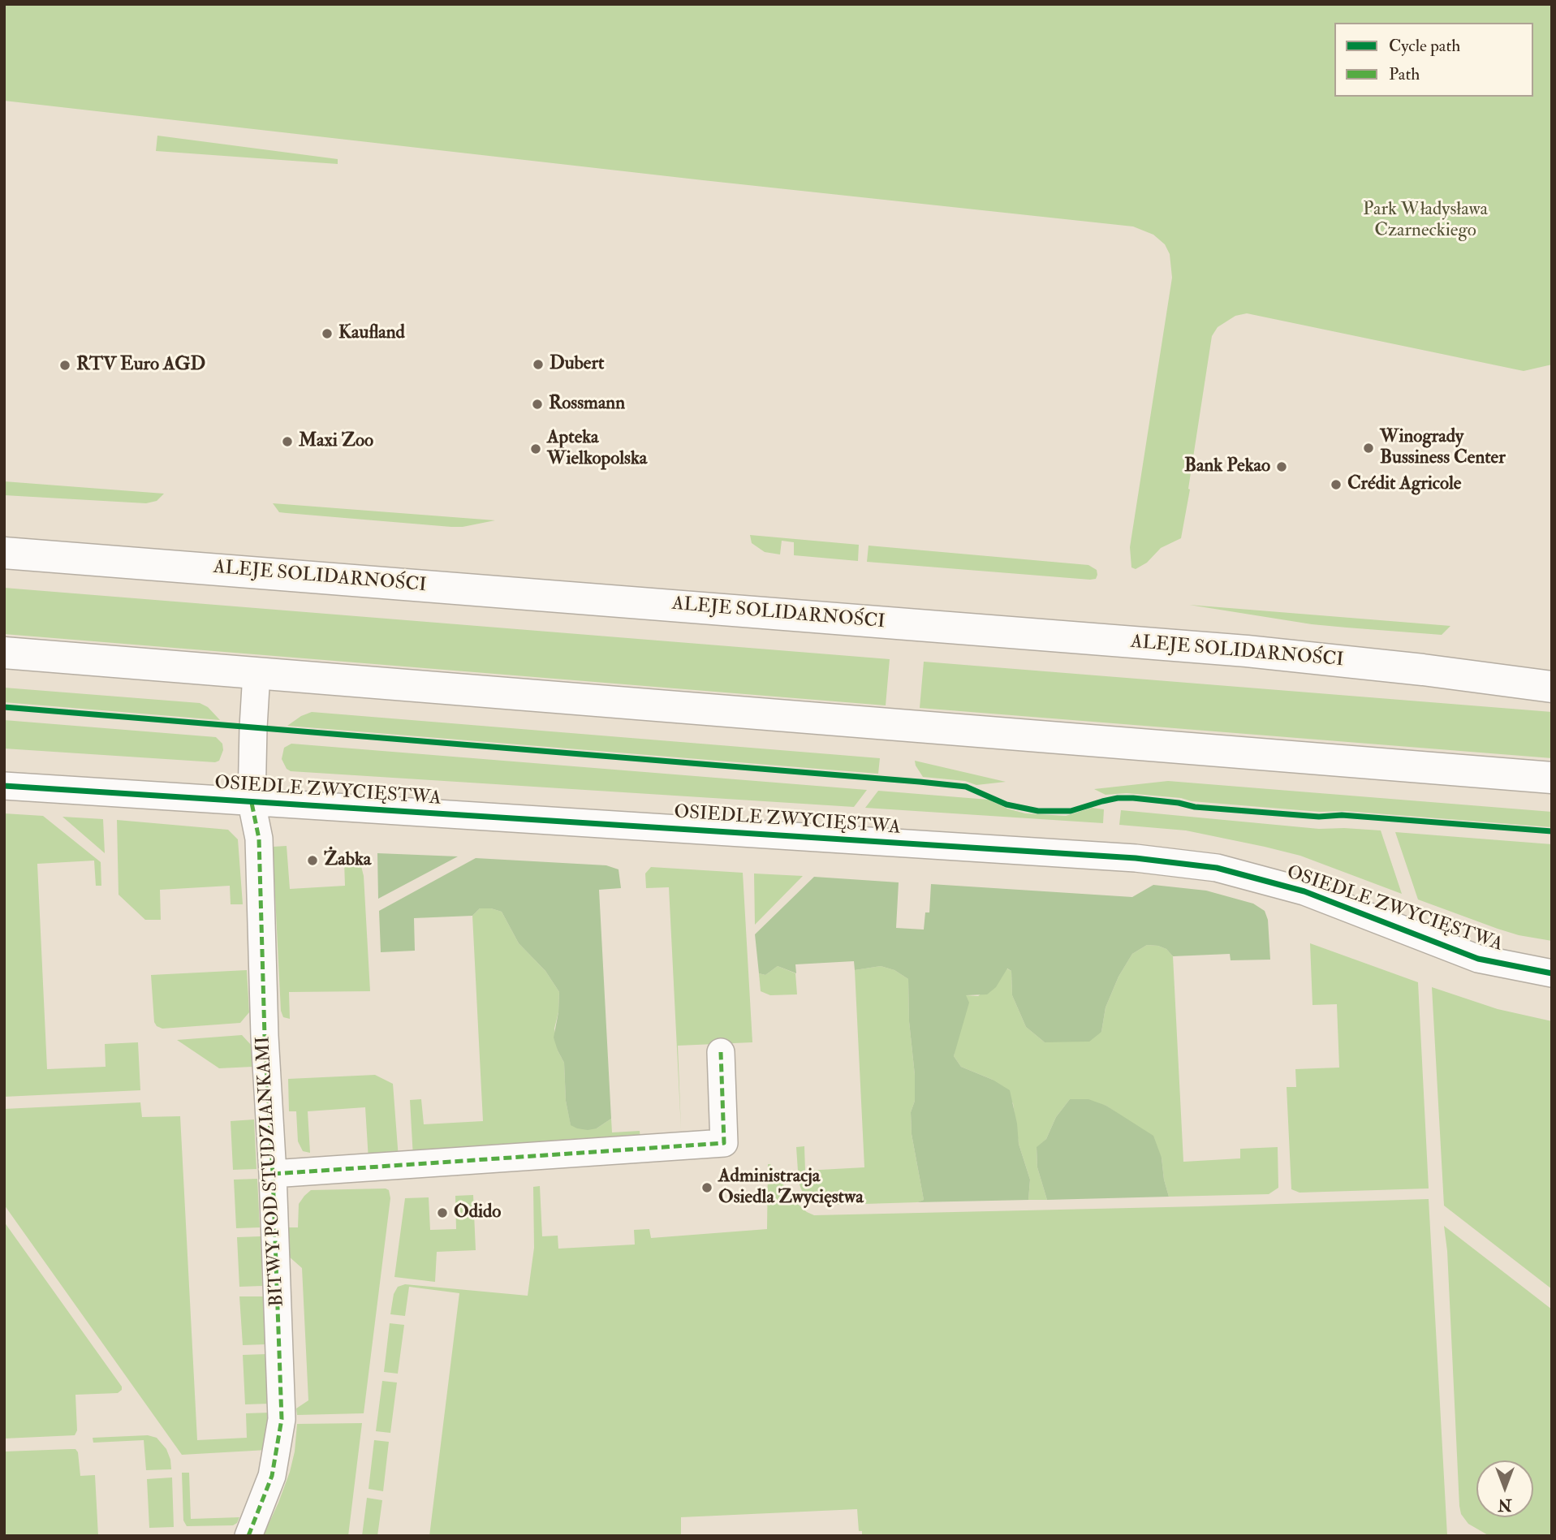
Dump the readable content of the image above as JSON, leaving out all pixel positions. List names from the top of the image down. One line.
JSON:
{"streets":{"street":["ALEJE SOLIDARNOŚCI","OSIEDLE ZWYCIĘSTWA","BITWY POD STUDZIANKAMI"]},"crossings":[["OSIEDLE ZWYCIĘSTWA","BITWY POD STUDZIANKAMI"]],"parks":["Park Władysława Czarneckiego"],"places":["Kaufland","Dubert","RTV Euro AGD","Rossmann","Maxi Zoo","Winogrady Bussiness Center","Apteka Wielkopolska","Bank Pekao","Crédit Agricole","Żabka","Administracja Osiedla Zwycięstwa","Odido"],"legend":["Cycle path","Path"],"north":"bottom"}
